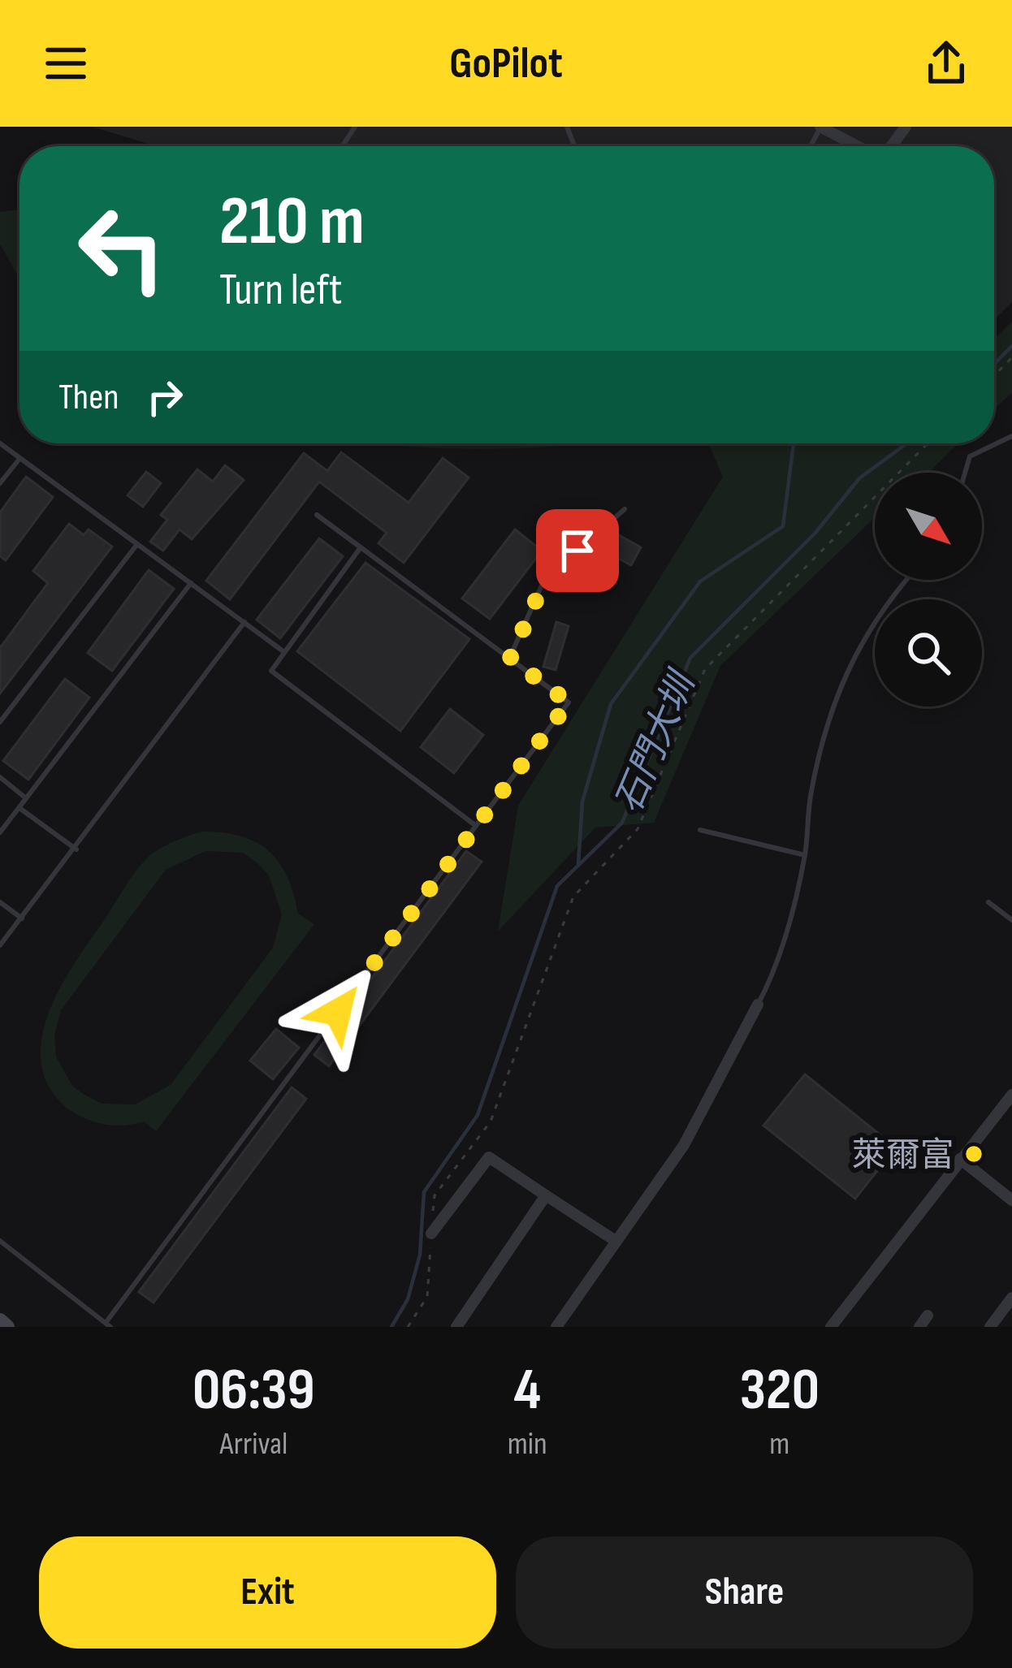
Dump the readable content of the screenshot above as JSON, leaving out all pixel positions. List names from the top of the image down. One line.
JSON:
{"water":["石門大圳"],"places":["萊爾富"],"north":"bottom right","page":{"header":"GoPilot","turn":["210 m","Turn left"],"then":"Then","eta":["06:39","Arrival","4","min","320","m"],"buttons":["Exit","Share"]}}
